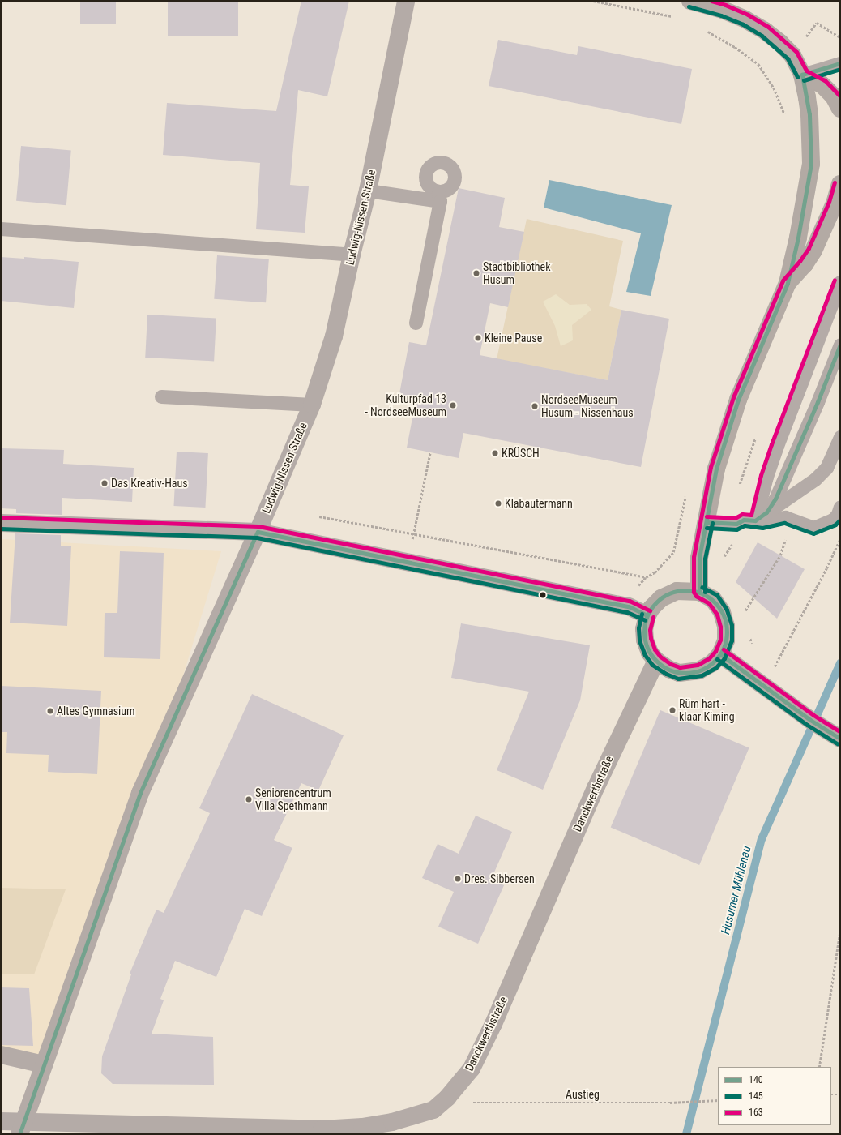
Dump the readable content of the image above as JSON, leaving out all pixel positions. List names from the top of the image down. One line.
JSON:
{"streets":{"street":["Ludwig-Nissen-Straße","Danckwerthstraße"],"path":["Austieg"]},"crossings":[["Ludwig-Nissen-Straße","Danckwerthstraße"],["Danckwerthstraße","Austieg"]],"water":["Husumer Mühlenau"],"places":["Stadtbibliothek Husum","Kleine Pause","Kulturpfad 13 - NordseeMuseum","NordseeMuseum Husum - Nissenhaus","KRÜSCH","Das Kreativ-Haus","Klabautermann","Rüm hart - klaar Kiming","Altes Gymnasium","Seniorencentrum Villa Spethmann","Dres. Sibbersen"],"lines":["transit line 163","transit line 145","transit line 140"],"legend":["140","145","163"]}
